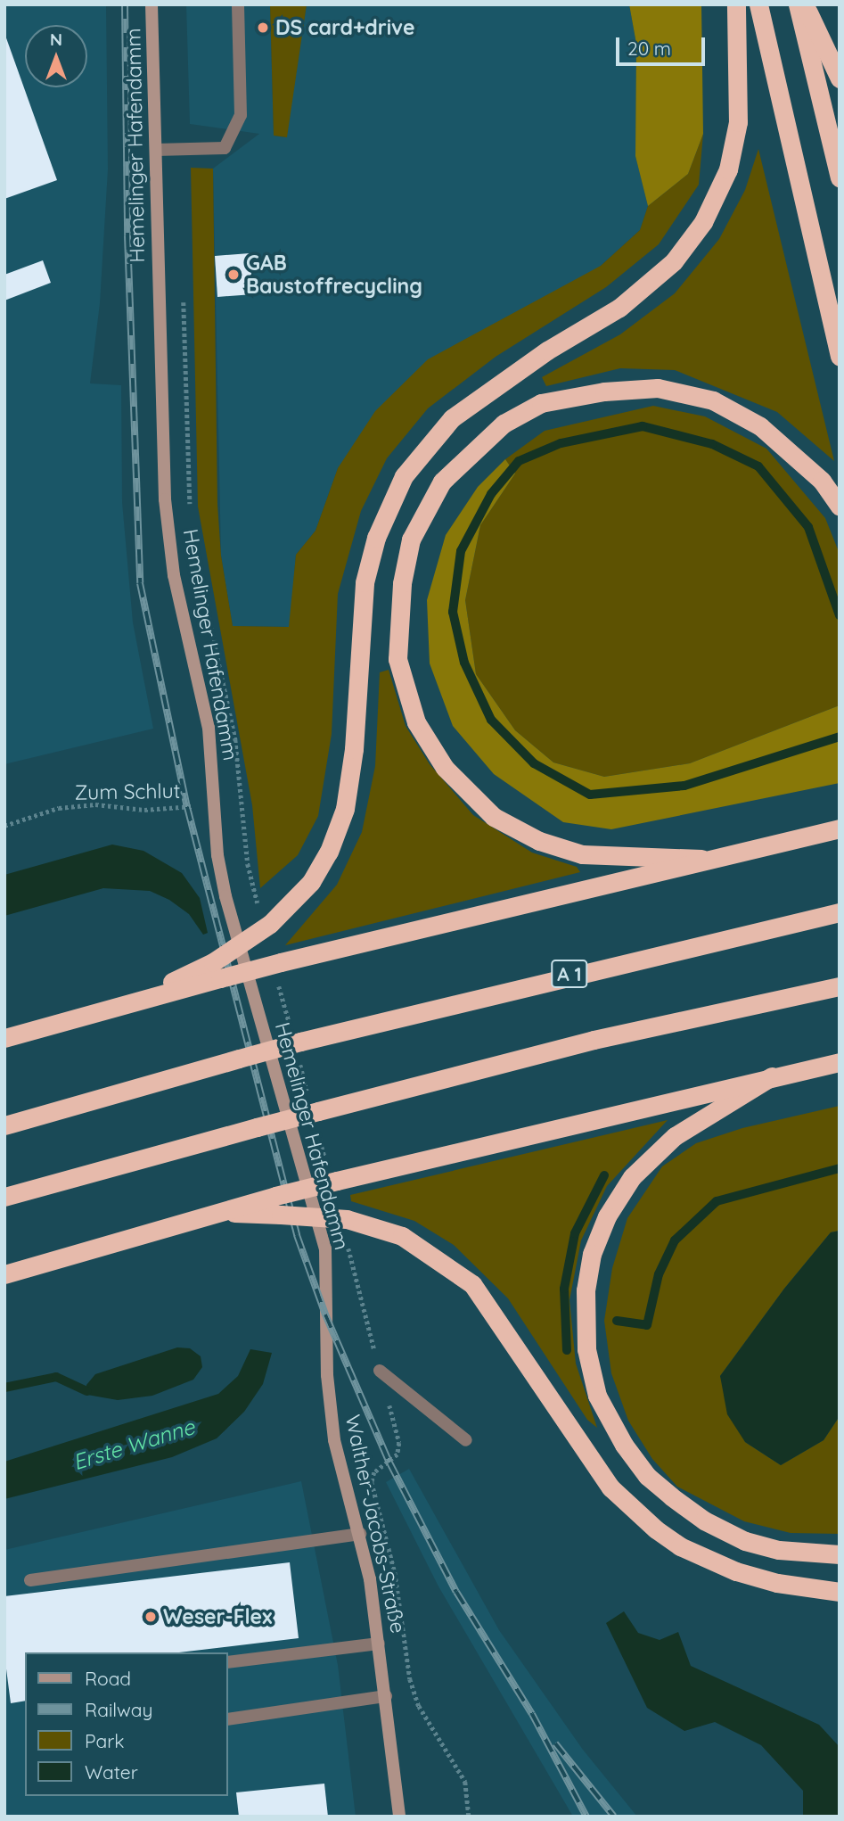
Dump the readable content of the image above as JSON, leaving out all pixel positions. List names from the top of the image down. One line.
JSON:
{"streets":{"highway":["A 1"],"street":["Hemelinger Hafendamm","Walther-Jacobs-Straße"],"path":["Zum Schlut"]},"crossings":[["Hemelinger Hafendamm","Zum Schlut"],["Hemelinger Hafendamm","Walther-Jacobs-Straße"]],"water":["Erste Wanne"],"places":["DS card+drive","GAB Baustoffrecycling","Weser-Flex"],"legend":["Road","Railway","Park","Water"],"scale_bar":"20 m","north":"top"}
